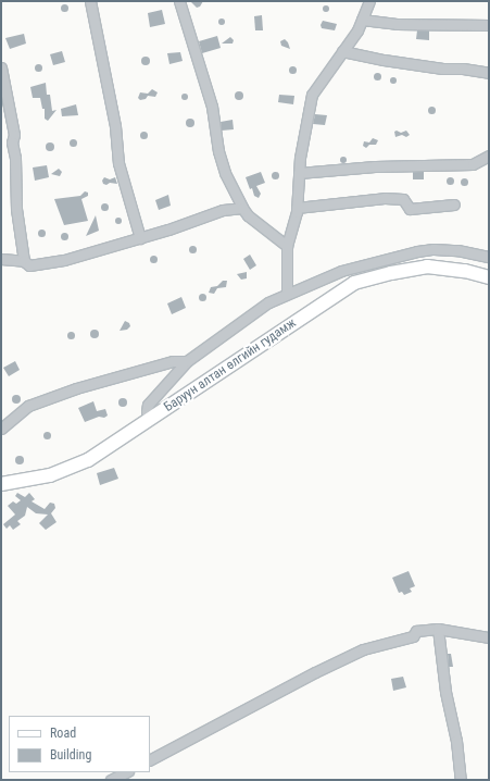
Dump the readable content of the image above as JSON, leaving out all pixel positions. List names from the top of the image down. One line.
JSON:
{"streets":{"main road":["Баруун алтан өлгийн гудамж"]},"legend":["Road","Building"]}
